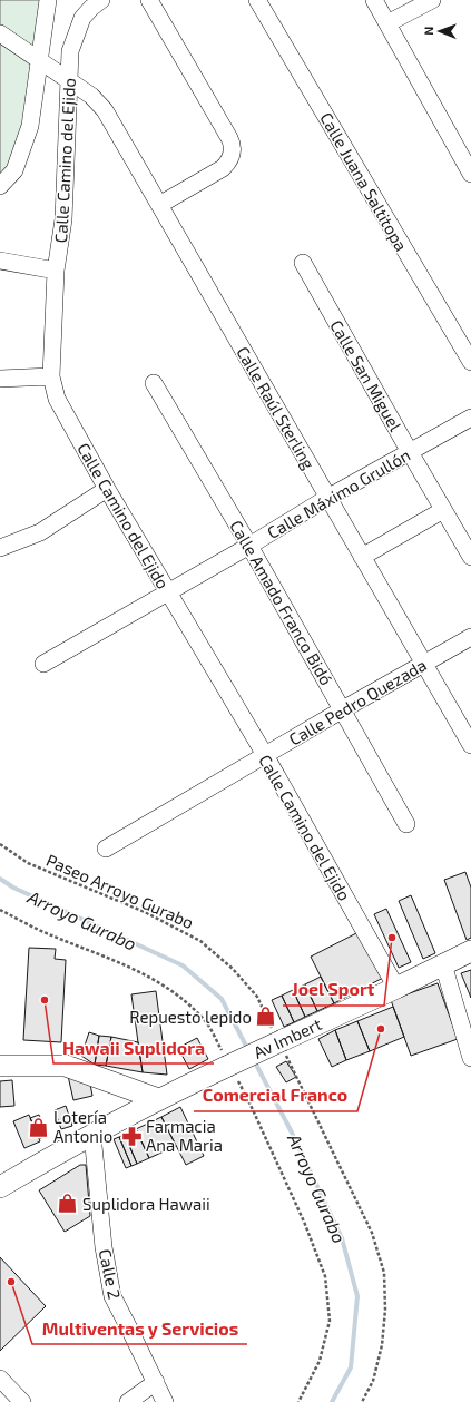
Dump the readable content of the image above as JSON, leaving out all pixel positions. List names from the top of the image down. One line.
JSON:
{"streets":{"main road":["Av Imbert"],"street":["Calle Camino del Ejido","Calle Juana Saltitopa","Calle San Miguel","Calle Raúl Sterling","Calle Máximo Grullón","Calle Amado Franco Bidó","Calle Pedro Quezada","Calle 2"],"path":["Paseo Arroyo Gurabo"]},"crossings":[["Calle Camino del Ejido","Calle Raúl Sterling"],["Calle Camino del Ejido","Calle Máximo Grullón"],["Calle Camino del Ejido","Calle Pedro Quezada"],["Calle Camino del Ejido","Av Imbert"],["Calle San Miguel","Calle Máximo Grullón"],["Calle Raúl Sterling","Calle Máximo Grullón"],["Calle Raúl Sterling","Calle Pedro Quezada"],["Calle Máximo Grullón","Calle Amado Franco Bidó"],["Calle Amado Franco Bidó","Calle Pedro Quezada"],["Paseo Arroyo Gurabo","Av Imbert"],["Av Imbert","Calle 2"]],"water":["Arroyo Gurabo"],"places":{"other":["Joel Sport","Hawaii Suplidora","Comercial Franco","Multiventas y Servicios"],"shop":["Repuesto lepido","Lotería Antonio","Suplidora Hawaii"],"pharmacy":["Farmacia Ana Maria"]},"north":"left"}
